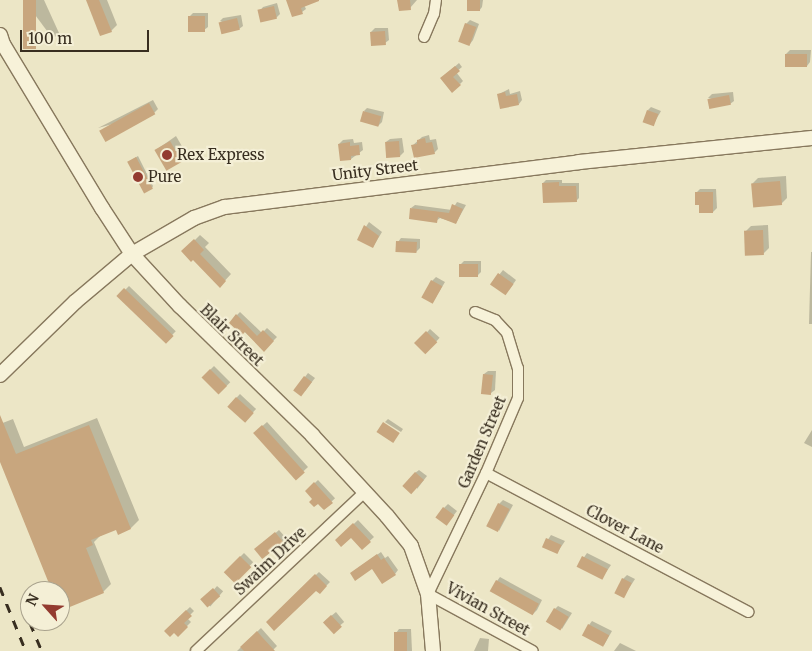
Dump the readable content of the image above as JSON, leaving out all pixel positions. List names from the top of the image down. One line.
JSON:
{"streets":{"street":["Unity Street","Blair Street","Garden Street","Clover Lane","Swaim Drive","Vivian Street"]},"crossings":[["Unity Street","Blair Street"],["Blair Street","Garden Street"],["Blair Street","Swaim Drive"],["Blair Street","Vivian Street"],["Garden Street","Clover Lane"],["Garden Street","Vivian Street"]],"places":["Rex Express","Pure"],"scale_bar":"100 m","north":"top left"}
